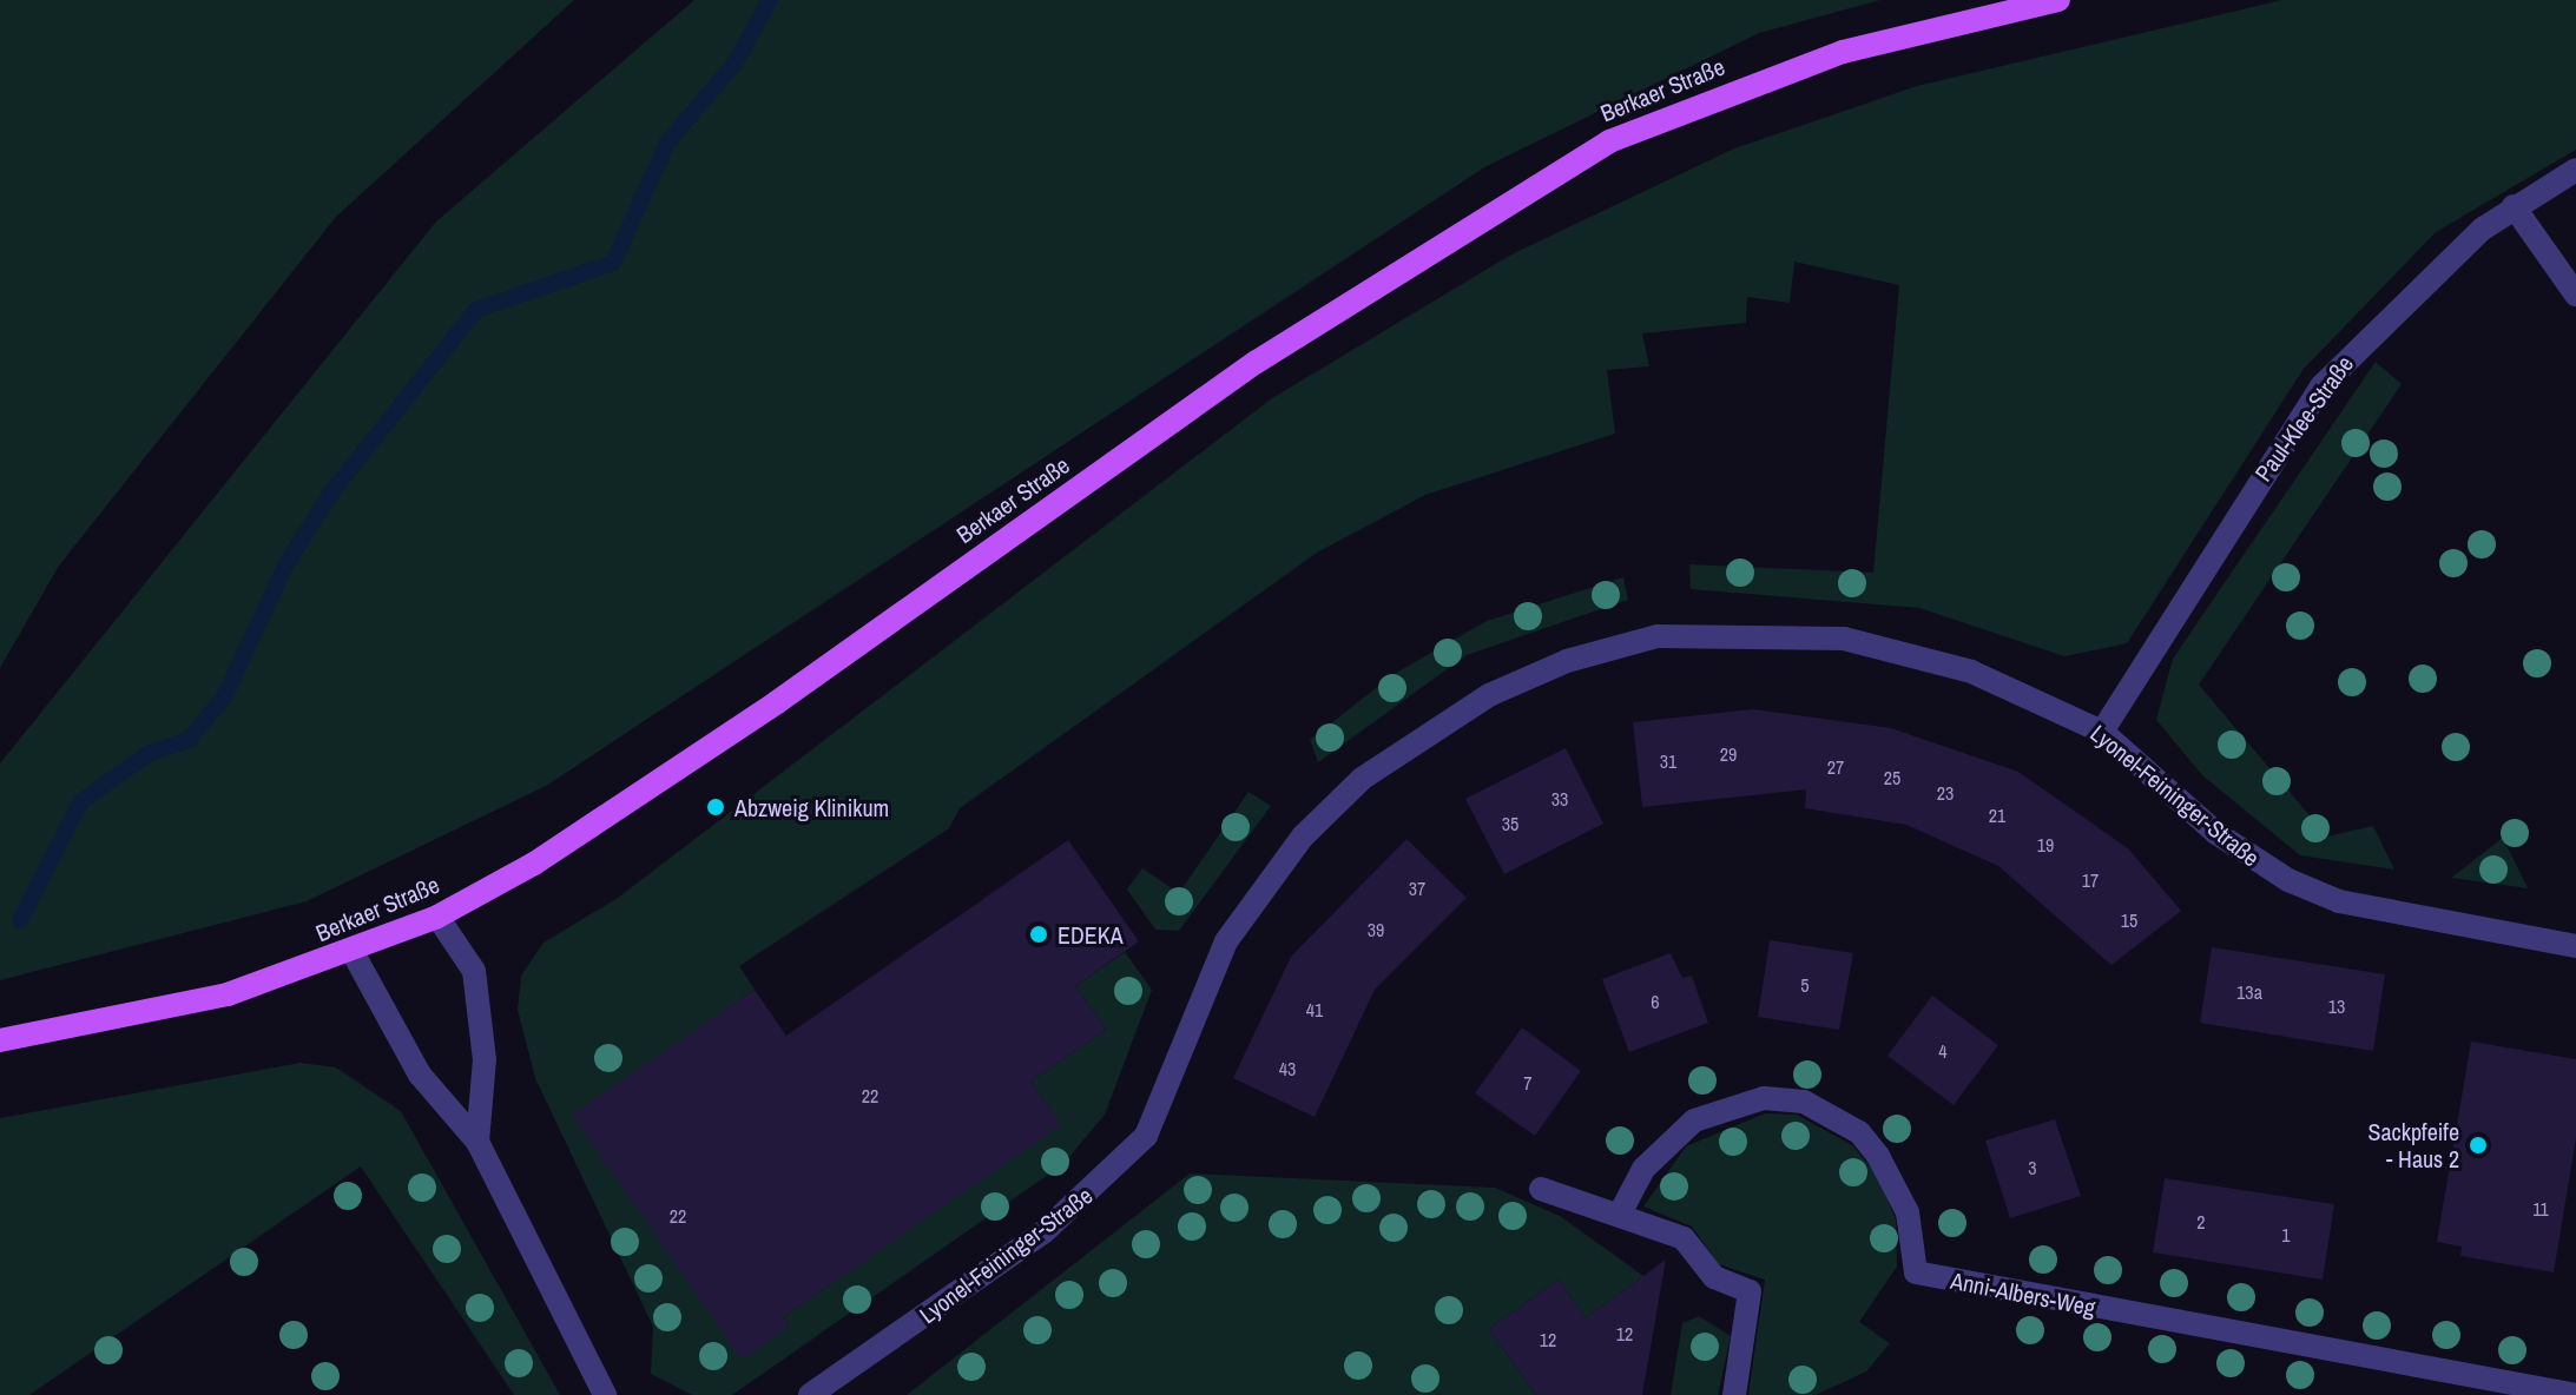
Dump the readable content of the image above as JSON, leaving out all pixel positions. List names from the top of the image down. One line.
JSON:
{"streets":{"main road":["Berkaer Straße"],"street":["Paul-Klee-Straße","Lyonel-Feininger-Straße","Anni-Albers-Weg"]},"crossings":[["Paul-Klee-Straße","Lyonel-Feininger-Straße"]],"places":["Abzweig Klinikum","EDEKA","Sackpfeife - Haus 2"],"house_numbers":["29","31","27","25","23","33","21","35","19","17","37","15","39","5","13a","6","13","41","4","43","7","22","3","11","22","2","1","12","12"]}
